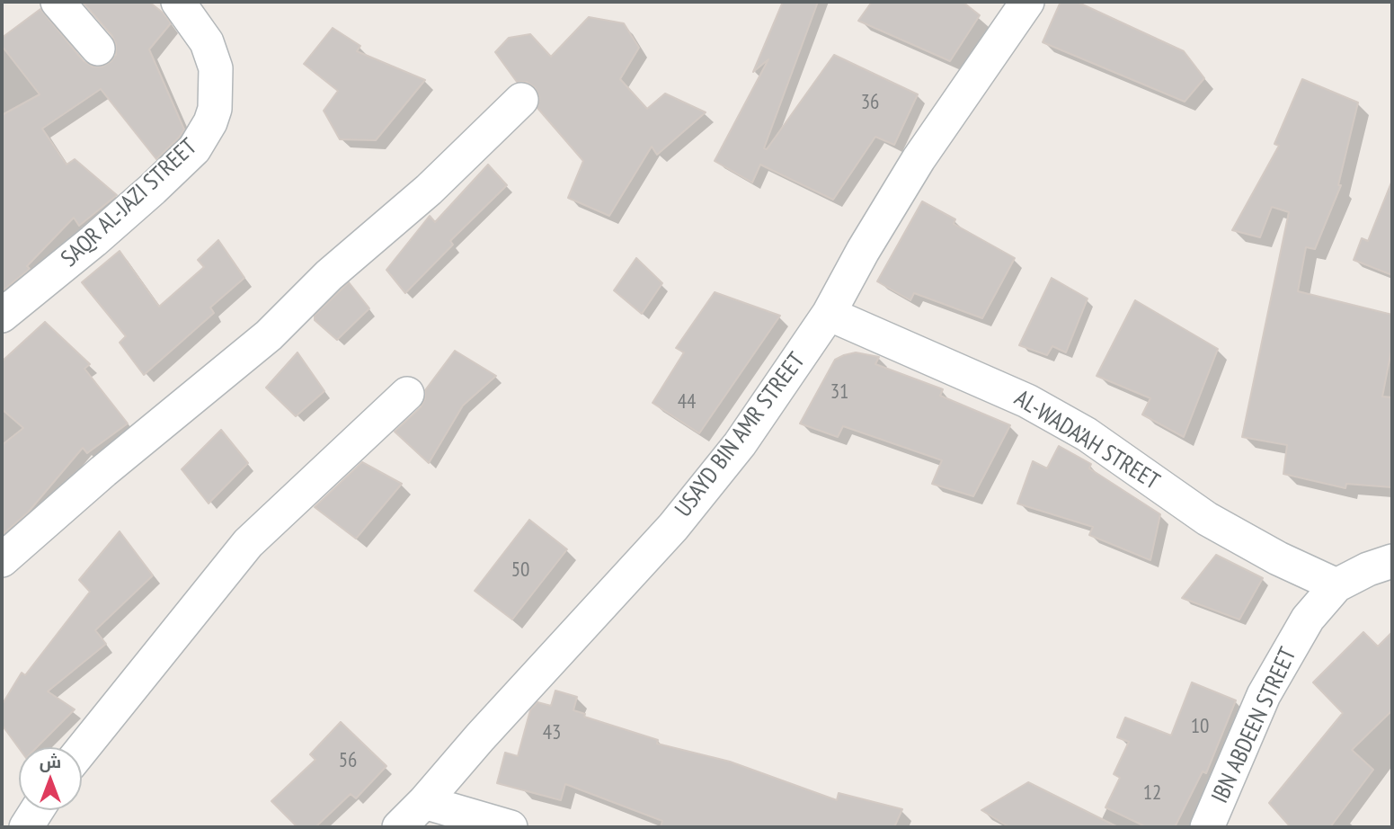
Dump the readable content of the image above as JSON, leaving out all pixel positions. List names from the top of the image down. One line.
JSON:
{"streets":{"street":["SAQR AL-JAZI STREET","USAYD BIN AMR STREET","AL-WADA’AH STREET","IBN ABDEEN STREET"]},"crossings":[["USAYD BIN AMR STREET","AL-WADA’AH STREET"],["AL-WADA’AH STREET","IBN ABDEEN STREET"]],"house_numbers":["36","31","44","50","10","43","56","12"],"north":"top"}
